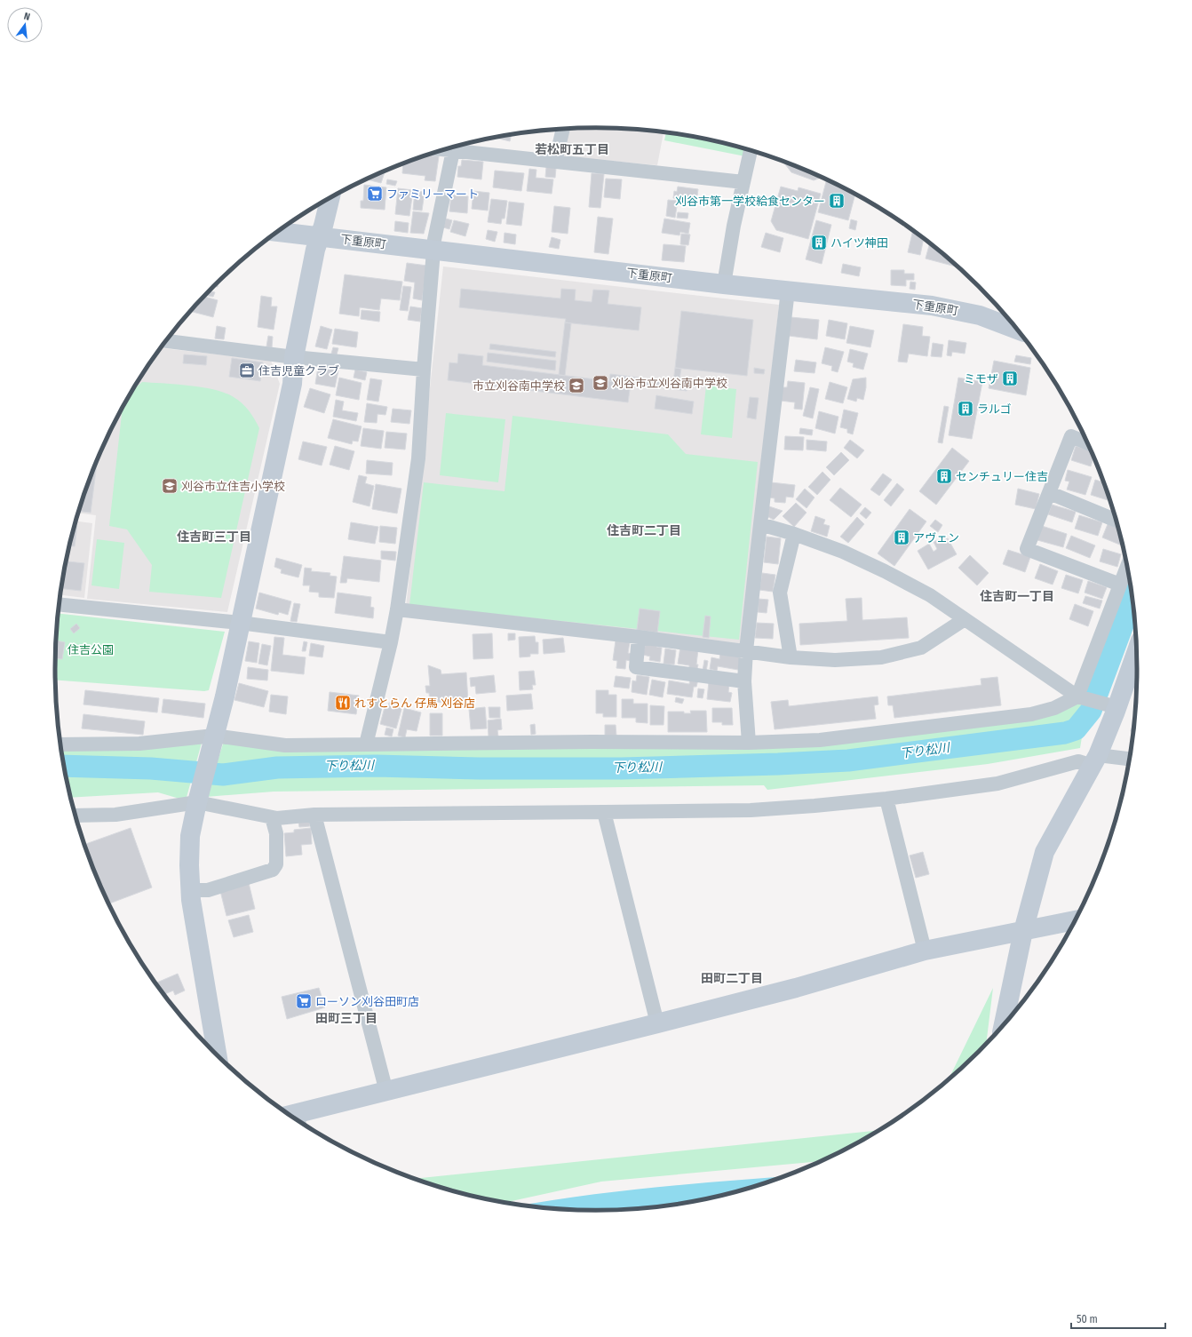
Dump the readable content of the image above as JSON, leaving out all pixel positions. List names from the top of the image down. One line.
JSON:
{"streets":{"street":["下重原町"]},"districts":["若松町五丁目","住吉町二丁目","住吉町三丁目","住吉町一丁目","田町二丁目","田町三丁目"],"water":["下り松川"],"parks":["住吉公園"],"places":{"supermarket":["ファミリーマート","ローソン刈谷田町店"],"building":["刈谷市第一学校給食センター","ハイツ神田","ミモザ","ラルゴ","センチュリー住吉","アヴェン"],"office":["住吉児童クラブ"],"school or university":["刈谷市立刈谷南中学校","市立刈谷南中学校","刈谷市立住吉小学校"],"restaurant":["れすとらん 仔馬 刈谷店"]},"scale_bar":"50 m","north":"top"}
